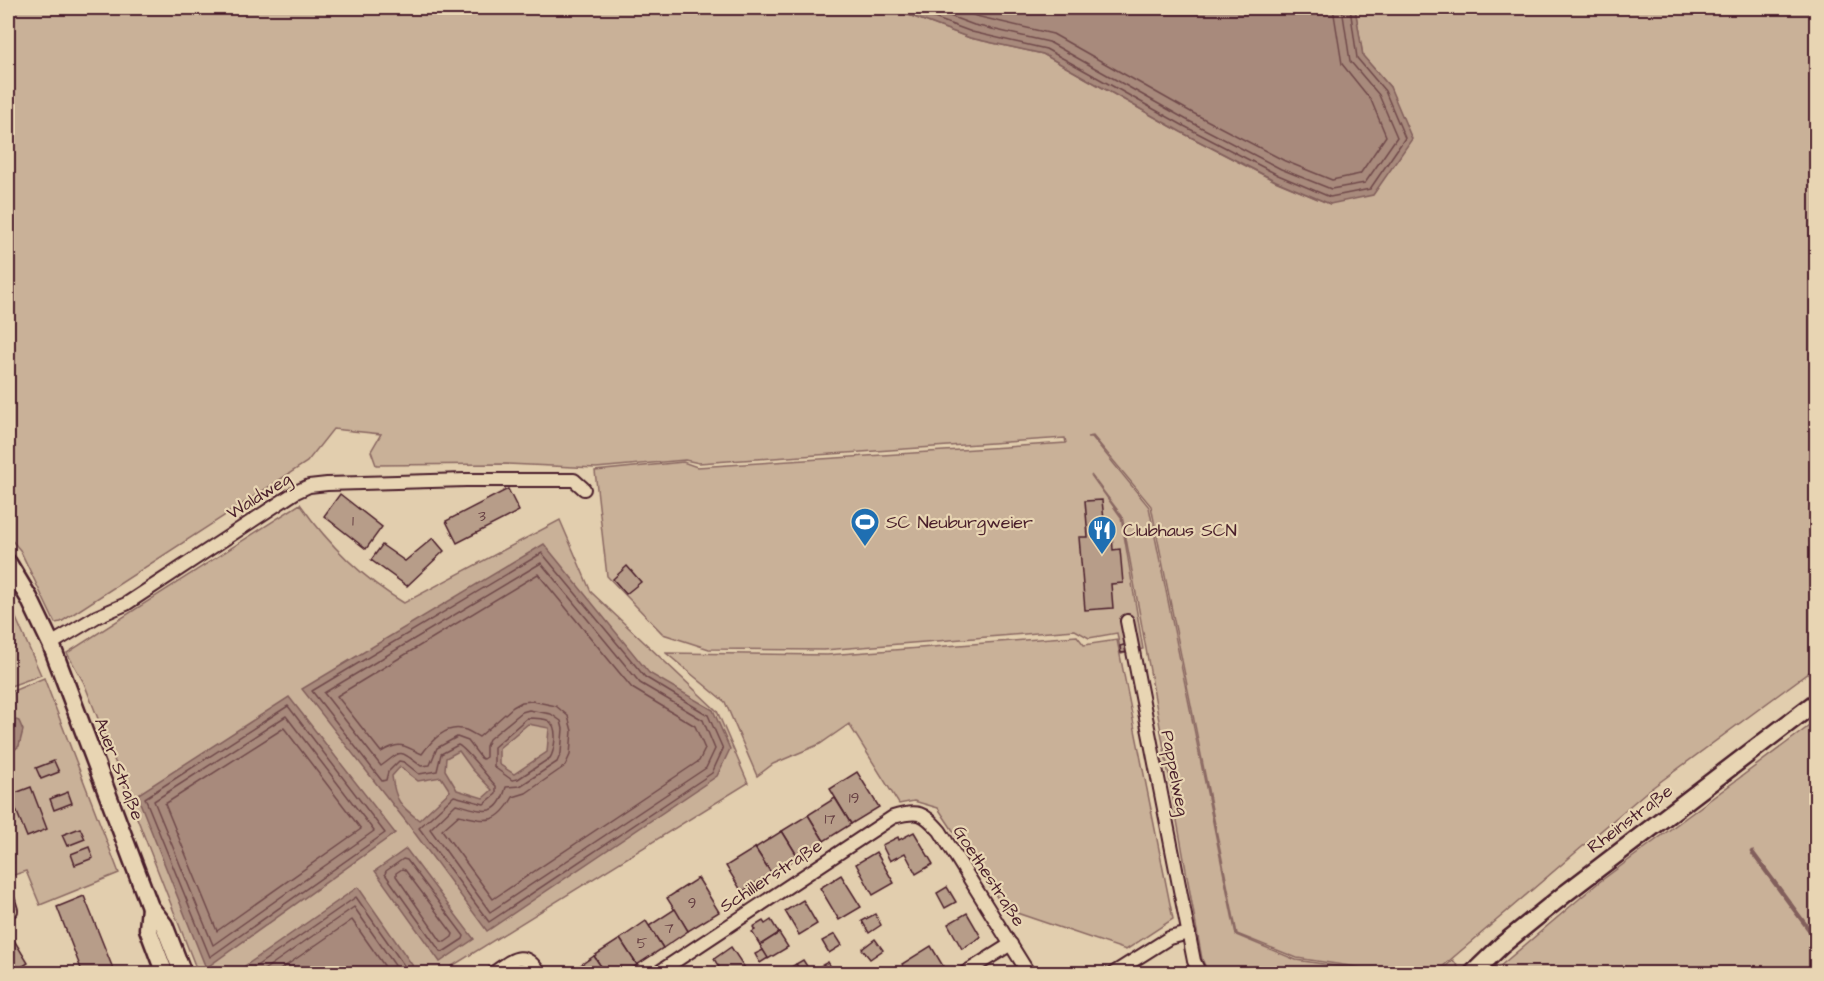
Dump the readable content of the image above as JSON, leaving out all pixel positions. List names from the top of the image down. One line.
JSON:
{"streets":{"main road":["Auer Straße","Rheinstraße"],"street":["Waldweg","Pappelweg","Schillerstraße","Goethestraße"]},"crossings":[["Waldweg","Auer Straße"],["Schillerstraße","Goethestraße"]],"places":{"sports":["SC Neuburgweier"],"restaurant":["Clubhaus SCN"]},"house_numbers":["3","1","19","17","9","7","5"]}
